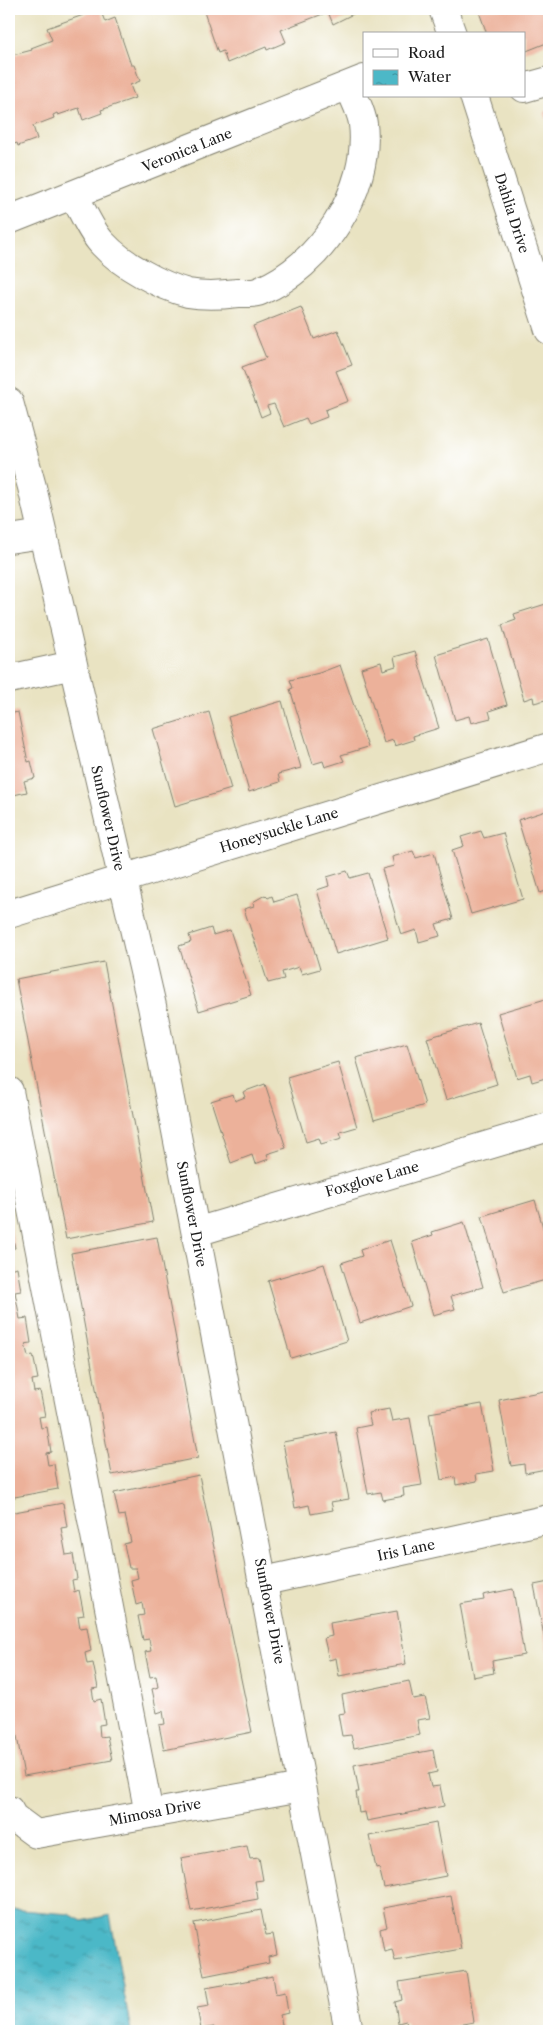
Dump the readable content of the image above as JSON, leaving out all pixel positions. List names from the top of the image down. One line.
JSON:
{"streets":{"street":["Veronica Lane","Dahlia Drive","Sunflower Drive","Honeysuckle Lane","Foxglove Lane","Iris Lane","Mimosa Drive"]},"crossings":[["Sunflower Drive","Honeysuckle Lane"],["Sunflower Drive","Foxglove Lane"],["Sunflower Drive","Iris Lane"],["Sunflower Drive","Mimosa Drive"]],"legend":["Road","Water"]}
